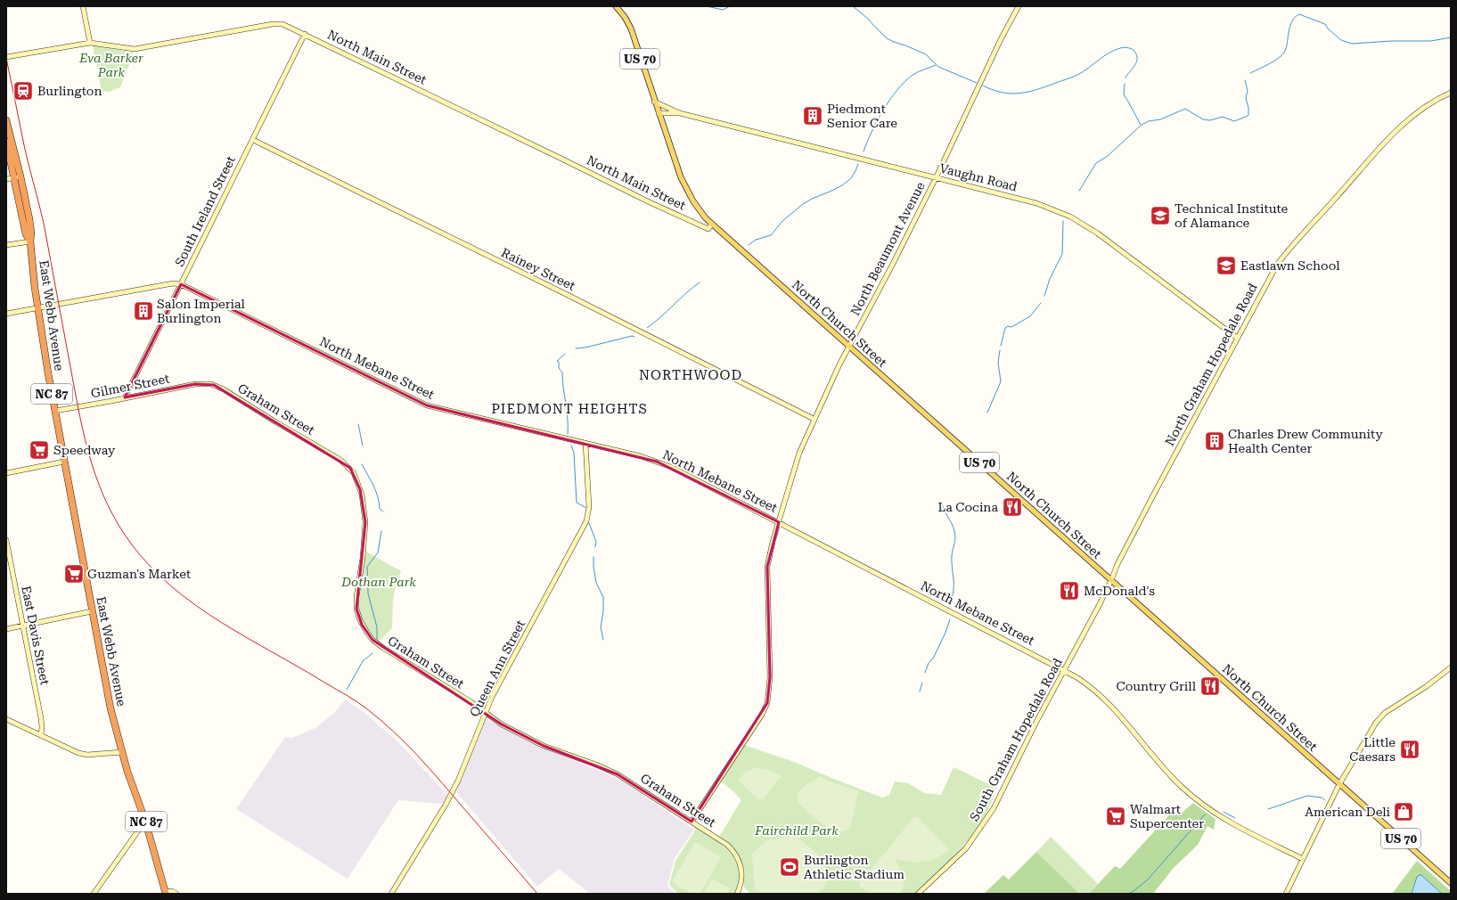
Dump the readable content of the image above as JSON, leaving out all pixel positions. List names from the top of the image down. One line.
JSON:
{"streets":{"highway":["East Webb Avenue","NC 87"],"main road":["US 70","North Church Street"],"street":["North Main Street","Vaughn Road","South Ireland Street","North Beaumont Avenue","Rainey Street","North Graham Hopedale Road","North Mebane Street","Gilmer Street","Graham Street","East Davis Street","Queen Ann Street","South Graham Hopedale Road"]},"crossings":[["North Main Street","South Ireland Street"],["North Main Street","North Church Street"],["US 70","North Church Street"],["Vaughn Road","North Beaumont Avenue"],["Vaughn Road","North Church Street"],["Vaughn Road","North Graham Hopedale Road"],["South Ireland Street","Rainey Street"],["South Ireland Street","North Mebane Street"],["South Ireland Street","Gilmer Street"],["North Beaumont Avenue","Rainey Street"],["North Beaumont Avenue","North Church Street"],["North Beaumont Avenue","North Mebane Street"],["North Beaumont Avenue","Graham Street"],["East Webb Avenue","North Mebane Street"],["East Webb Avenue","Gilmer Street"],["North Church Street","North Graham Hopedale Road"],["North Church Street","South Graham Hopedale Road"],["North Graham Hopedale Road","South Graham Hopedale Road"],["North Mebane Street","Queen Ann Street"],["North Mebane Street","South Graham Hopedale Road"],["Gilmer Street","Graham Street"],["Graham Street","Queen Ann Street"]],"districts":["NORTHWOOD","PIEDMONT HEIGHTS"],"parks":["Eva Barker Park","Dothan Park","Fairchild Park"],"places":{"station":["Burlington"],"building":["Piedmont Senior Care","Salon Imperial Burlington","Charles Drew Community Health Center"],"school or university":["Technical Institute of Alamance","Eastlawn School"],"supermarket":["Speedway","Guzman's Market","Walmart Supercenter"],"restaurant":["La Cocina","McDonald's","Country Grill","Little Caesars"],"shop":["American Deli"],"sports":["Burlington Athletic Stadium"]}}
